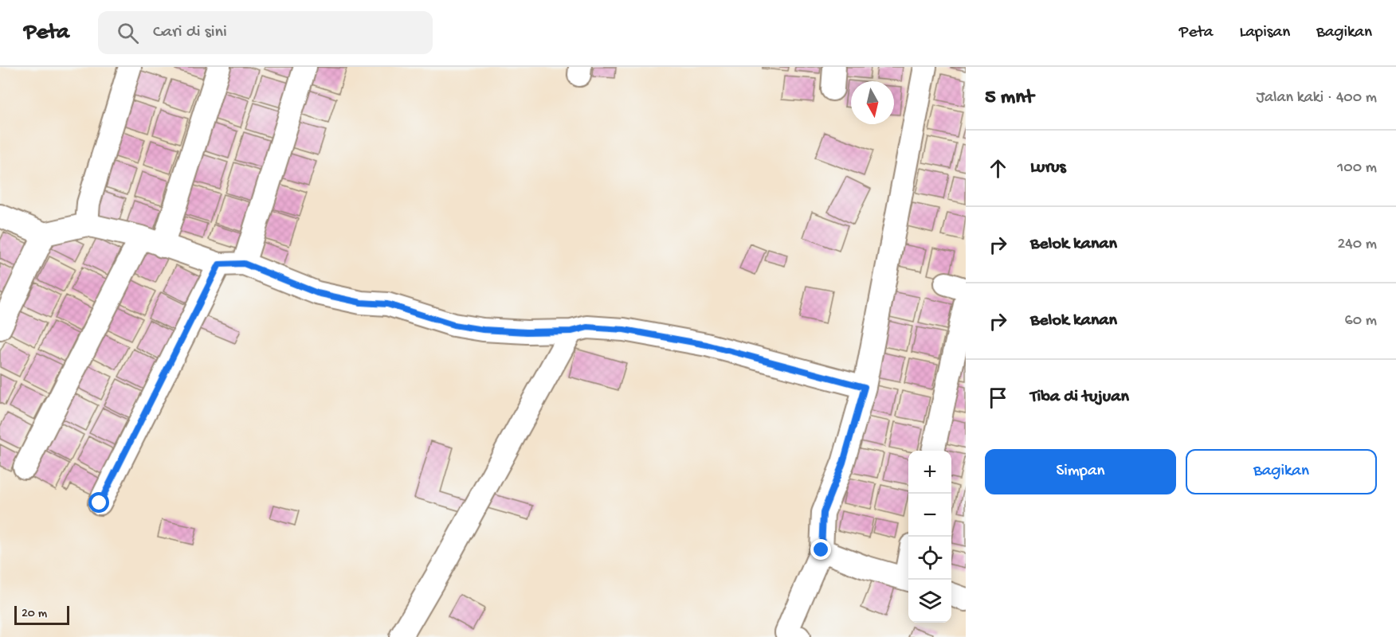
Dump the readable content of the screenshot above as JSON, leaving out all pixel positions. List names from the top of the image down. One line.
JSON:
{"scale_bar":"20 m","north":"bottom","page":{"header":"Peta","search":"Cari di sini","nav":["Peta","Lapisan","Bagikan"],"heading":["5 mnt","Jalan kaki · 400 m"],"list":[["Lurus","100 m"],["Belok kanan","240 m"],["Belok kanan","60 m"],"Tiba di tujuan"],"buttons":["Simpan","Bagikan"],"map_buttons":["+","−"],"scale":"20 m"}}
